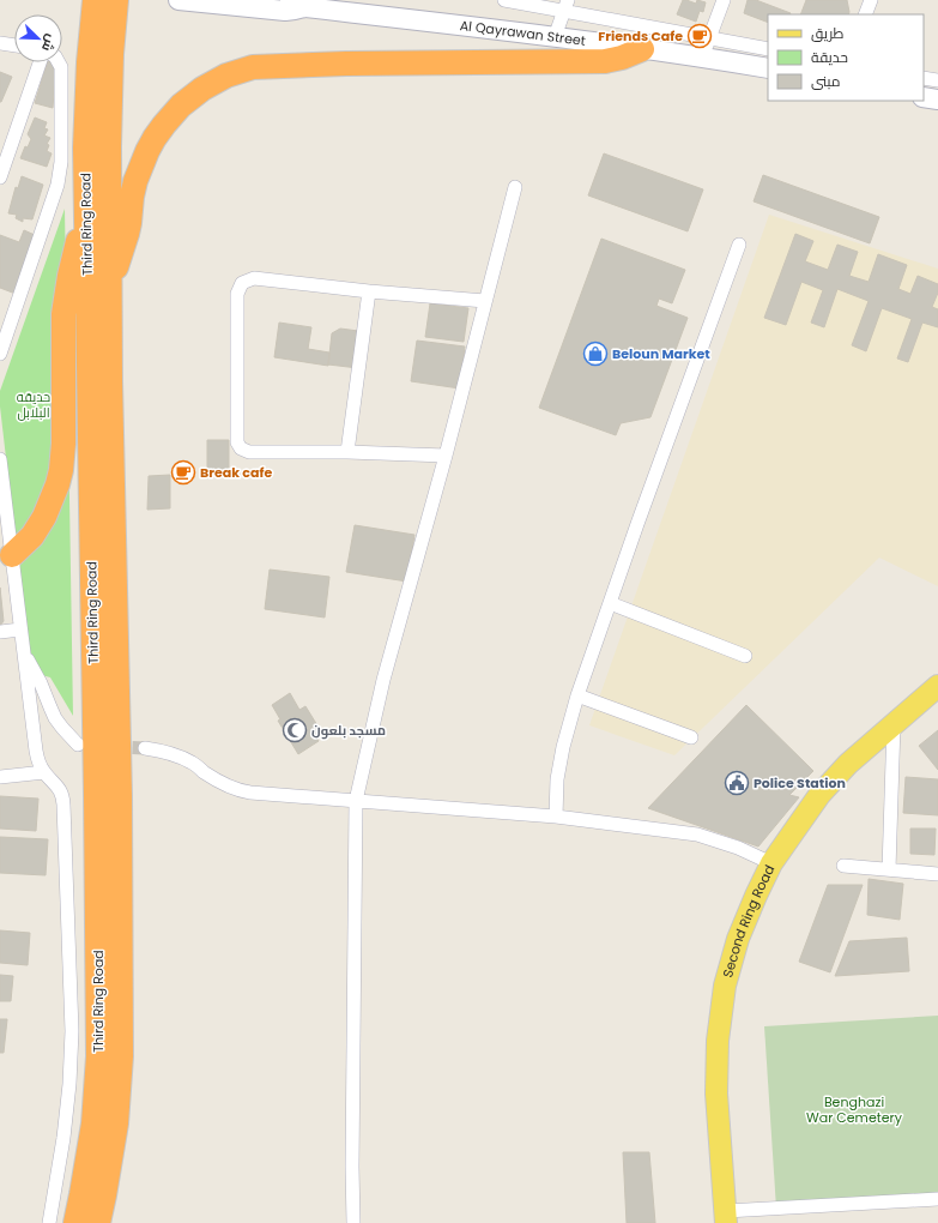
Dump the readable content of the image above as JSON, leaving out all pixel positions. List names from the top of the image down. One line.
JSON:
{"streets":{"highway":["Third Ring Road"],"main road":["Al Qayrawan Street","Second Ring Road"]},"parks":["حديقه البلابل","Benghazi War Cemetery"],"places":{"cafe":["Friends Cafe","Break cafe"],"shop":["Beloun Market"],"mosque":["مسجد بلعون"],"public building":["Police Station"]},"legend":["طريق","حديقة","مبنى"],"north":"bottom right"}
